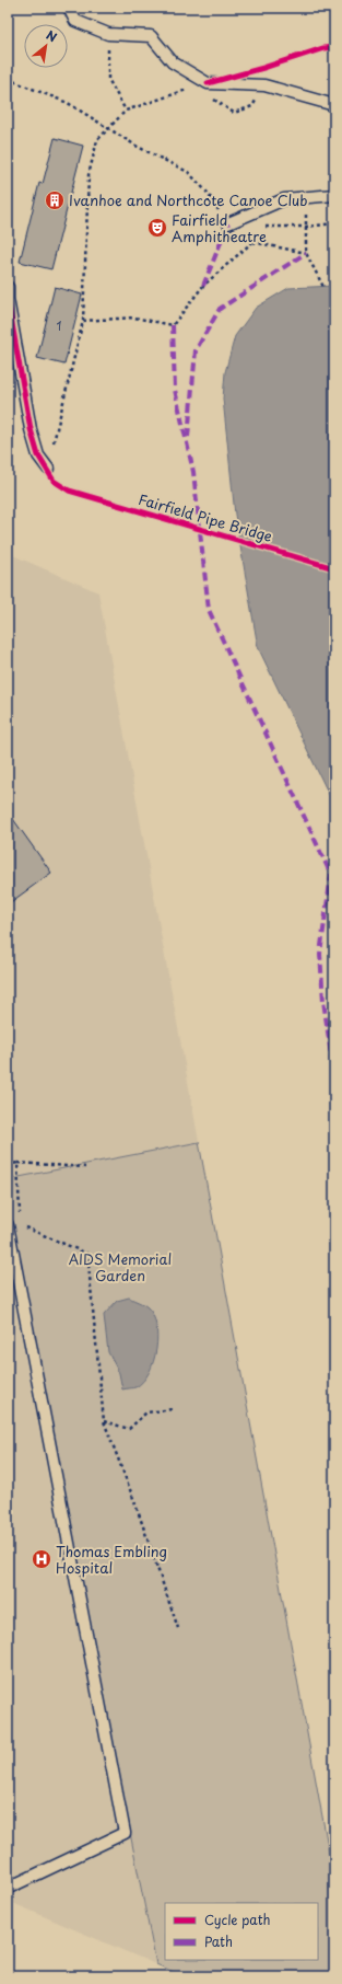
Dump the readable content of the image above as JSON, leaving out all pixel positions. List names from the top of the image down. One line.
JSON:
{"streets":{"cycle path":["Fairfield Pipe Bridge"]},"parks":["AIDS Memorial Garden"],"places":{"building":["Ivanhoe and Northcote Canoe Club"],"theatre":["Fairfield Amphitheatre"],"hospital":["Thomas Embling Hospital"]},"house_numbers":["1"],"legend":["Cycle path","Path"],"north":"top right"}
